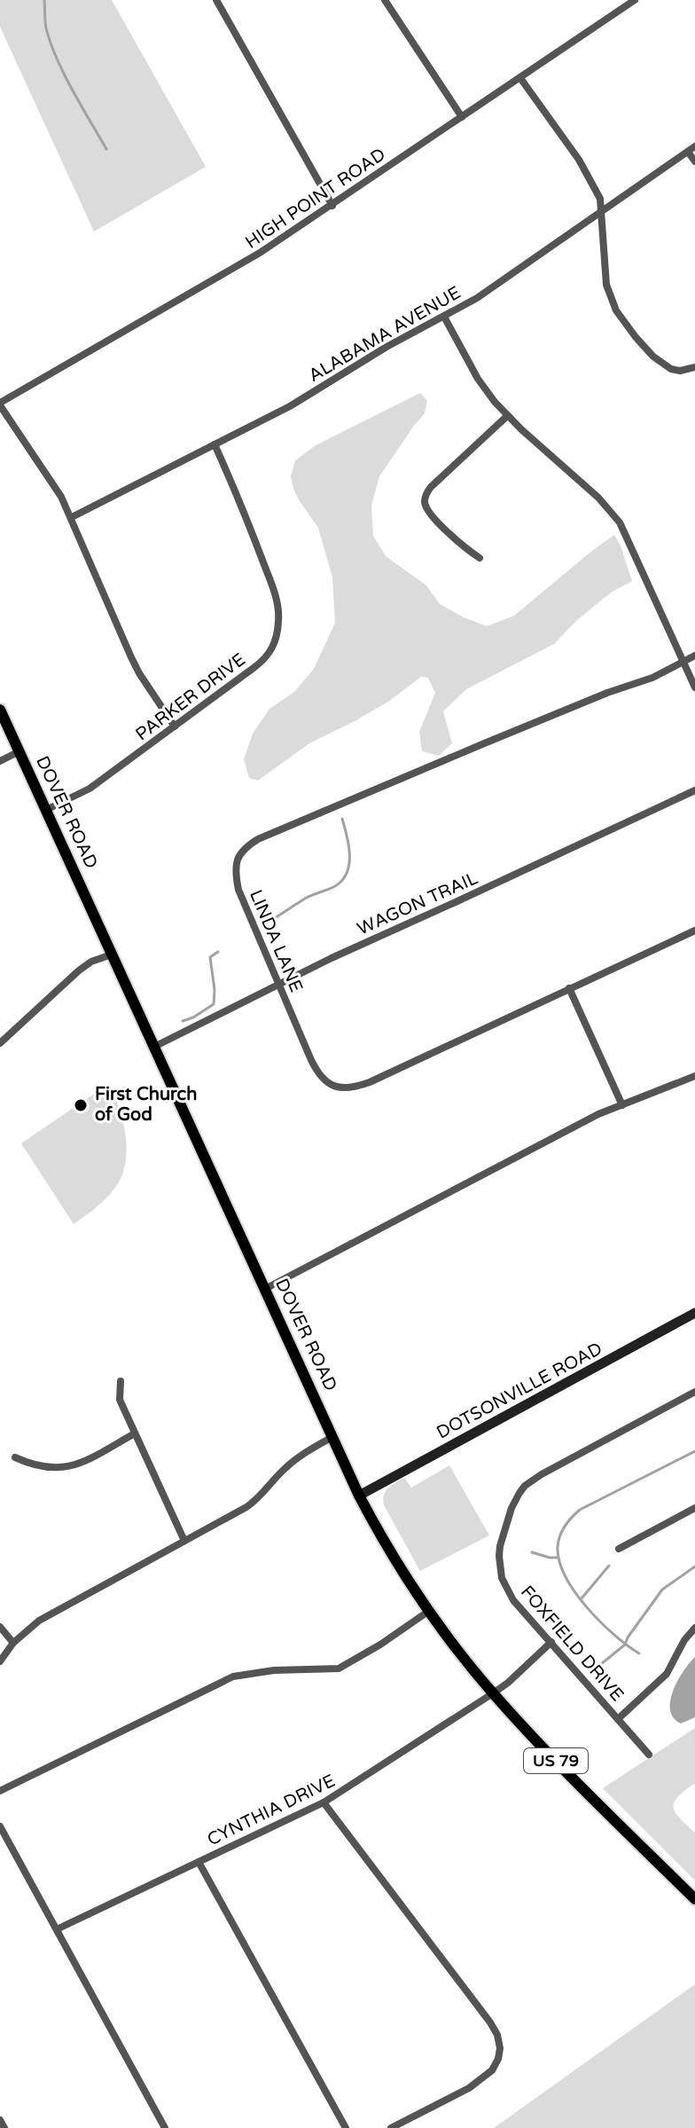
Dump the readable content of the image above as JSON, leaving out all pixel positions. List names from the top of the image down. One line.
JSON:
{"streets":{"main road":["DOVER ROAD","DOTSONVILLE ROAD","US 79"],"street":["HIGH POINT ROAD","ALABAMA AVENUE","PARKER DRIVE","WAGON TRAIL","LINDA LANE","FOXFIELD DRIVE","CYNTHIA DRIVE"]},"crossings":[["ALABAMA AVENUE","PARKER DRIVE"],["PARKER DRIVE","DOVER ROAD"],["DOVER ROAD","WAGON TRAIL"],["DOVER ROAD","DOTSONVILLE ROAD"],["DOVER ROAD","CYNTHIA DRIVE"],["WAGON TRAIL","LINDA LANE"],["FOXFIELD DRIVE","CYNTHIA DRIVE"]],"places":["First Church of God"]}
